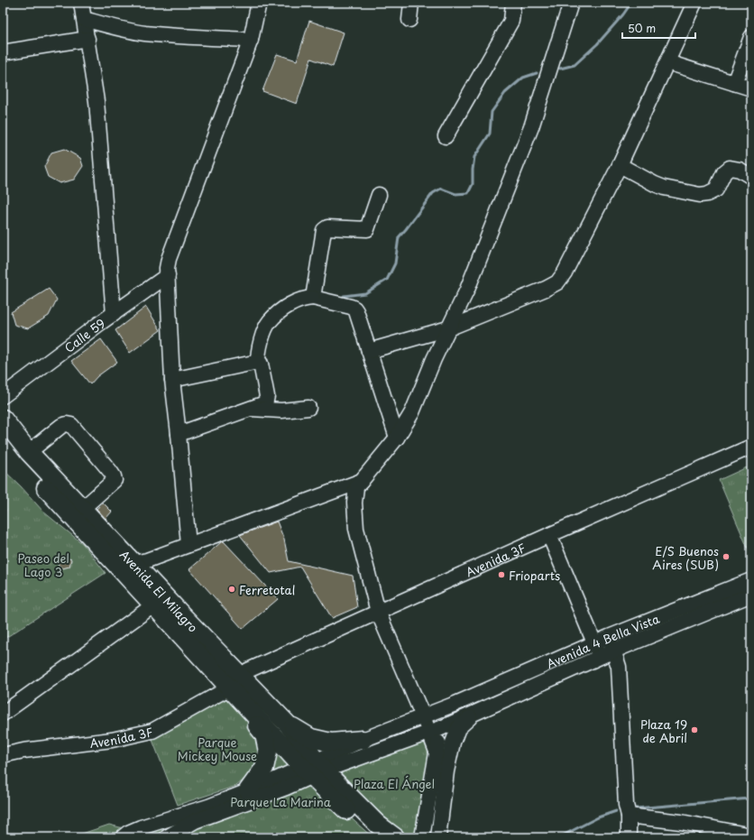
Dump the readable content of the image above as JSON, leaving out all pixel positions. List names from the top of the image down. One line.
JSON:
{"streets":{"main road":["Avenida El Milagro"],"street":["Calle 59","Avenida 3F","Avenida 4 Bella Vista"]},"crossings":[["Avenida 3F","Avenida El Milagro"],["Avenida El Milagro","Avenida 4 Bella Vista"]],"parks":["Paseo del Lago 3","Parque Mickey Mouse","Plaza El Ángel","Parque La Marina"],"places":["E/S Buenos Aires (SUB)","Frioparts","Ferretotal","Plaza 19 de Abril"],"scale_bar":"50 m"}
